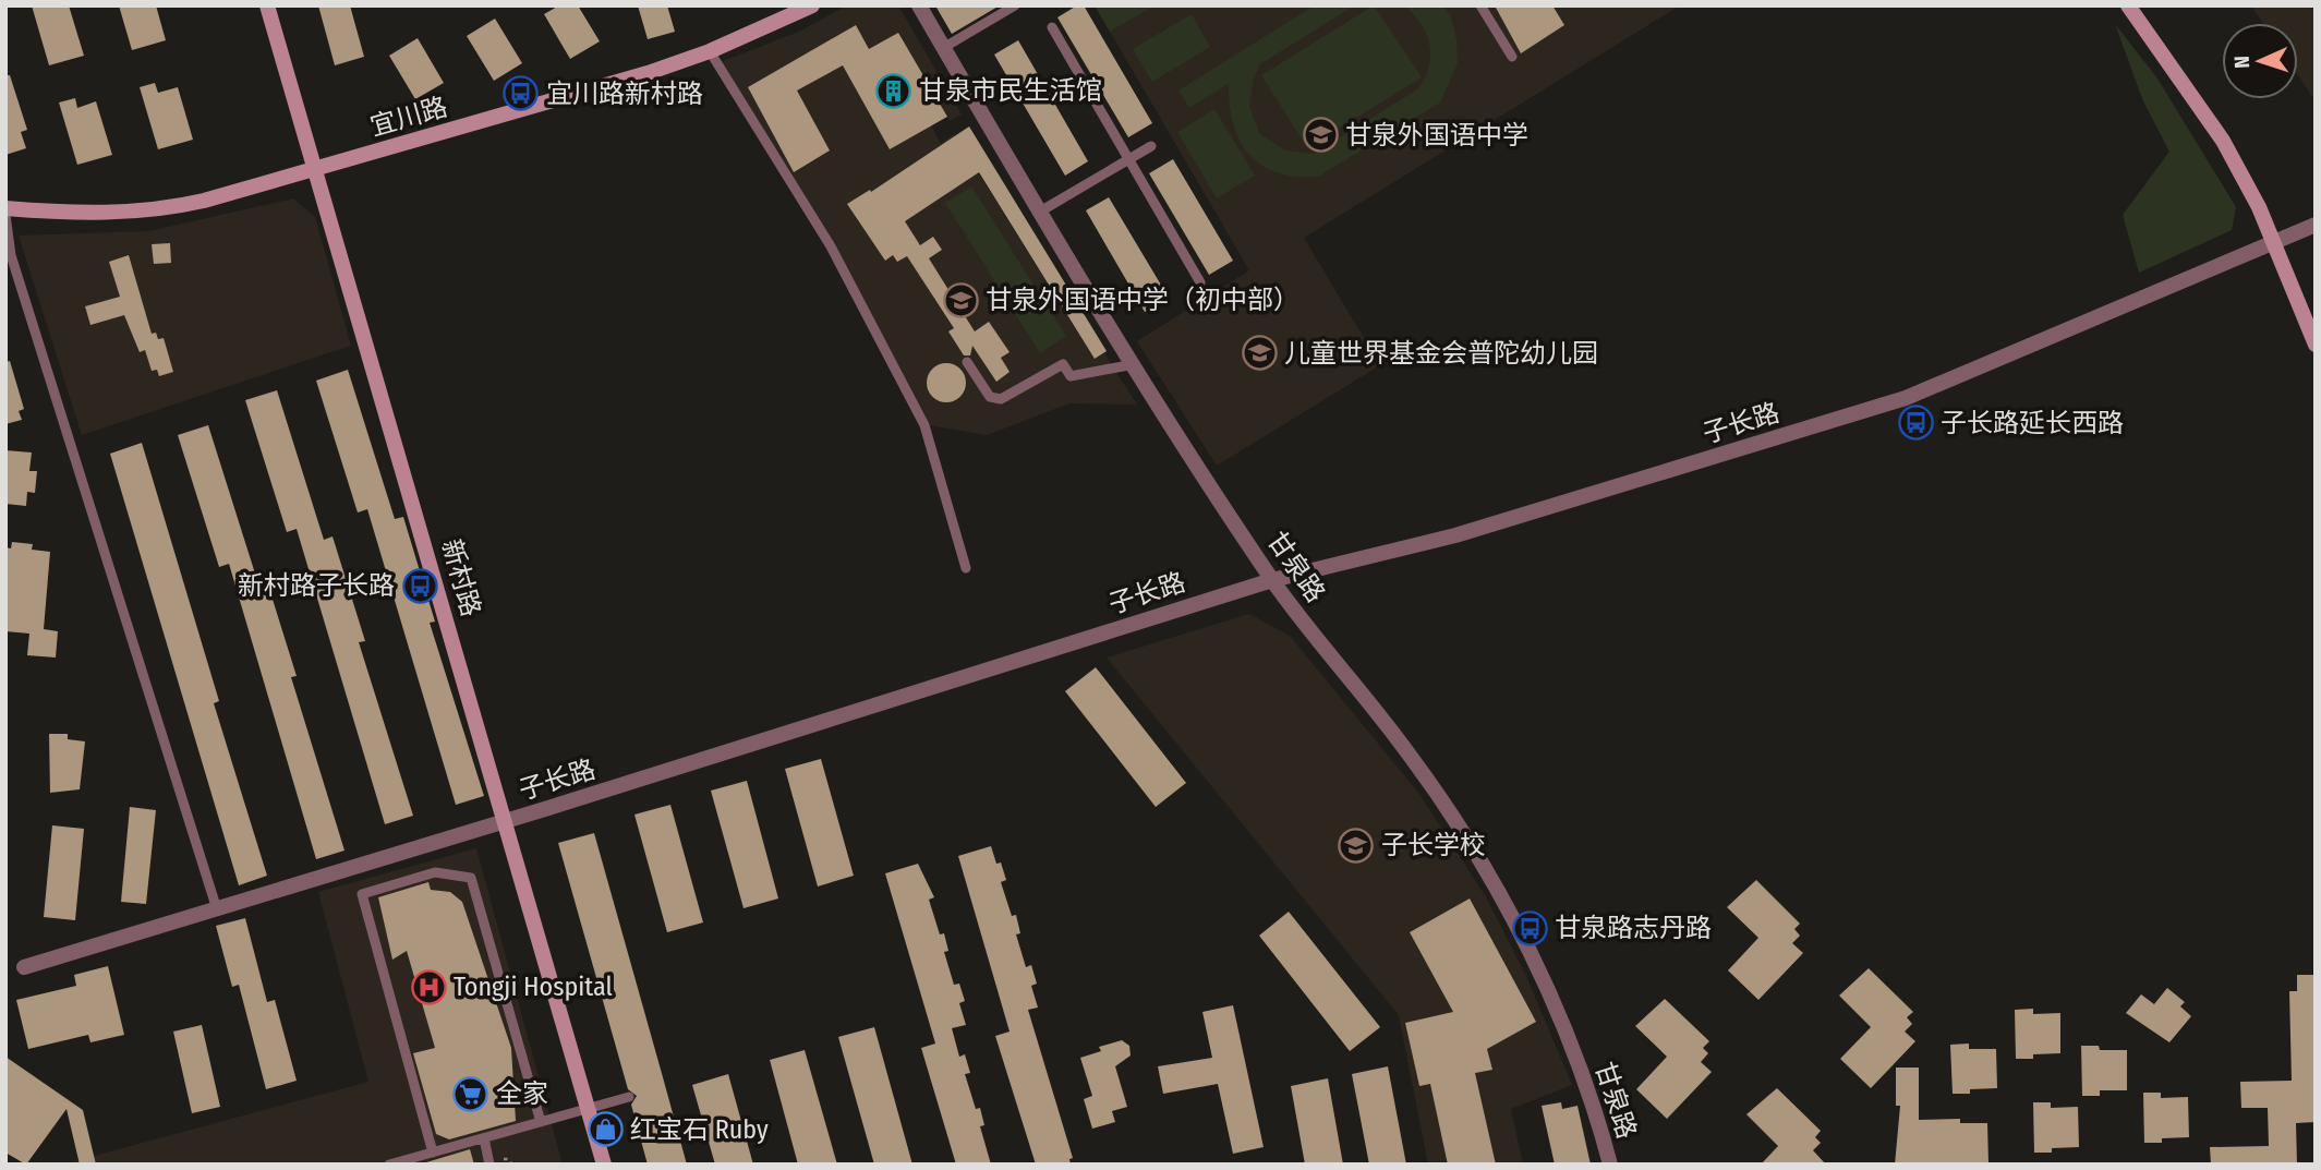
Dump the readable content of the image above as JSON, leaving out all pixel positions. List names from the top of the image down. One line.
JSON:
{"streets":{"street":["宜川路","子长路","甘泉路","新村路"]},"crossings":[["宜川路","新村路"],["子长路","甘泉路"],["子长路","新村路"]],"places":{"building":["甘泉市民生活馆"],"bus stop":["宜川路新村路","子长路延长西路","新村路子长路","甘泉路志丹路"],"school or university":["甘泉外国语中学","甘泉外国语中学（初中部）","儿童世界基金会普陀幼儿园","子长学校"],"hospital":["Tongji Hospital"],"supermarket":["全家"],"shop":["红宝石 Ruby"]},"north":"left"}
